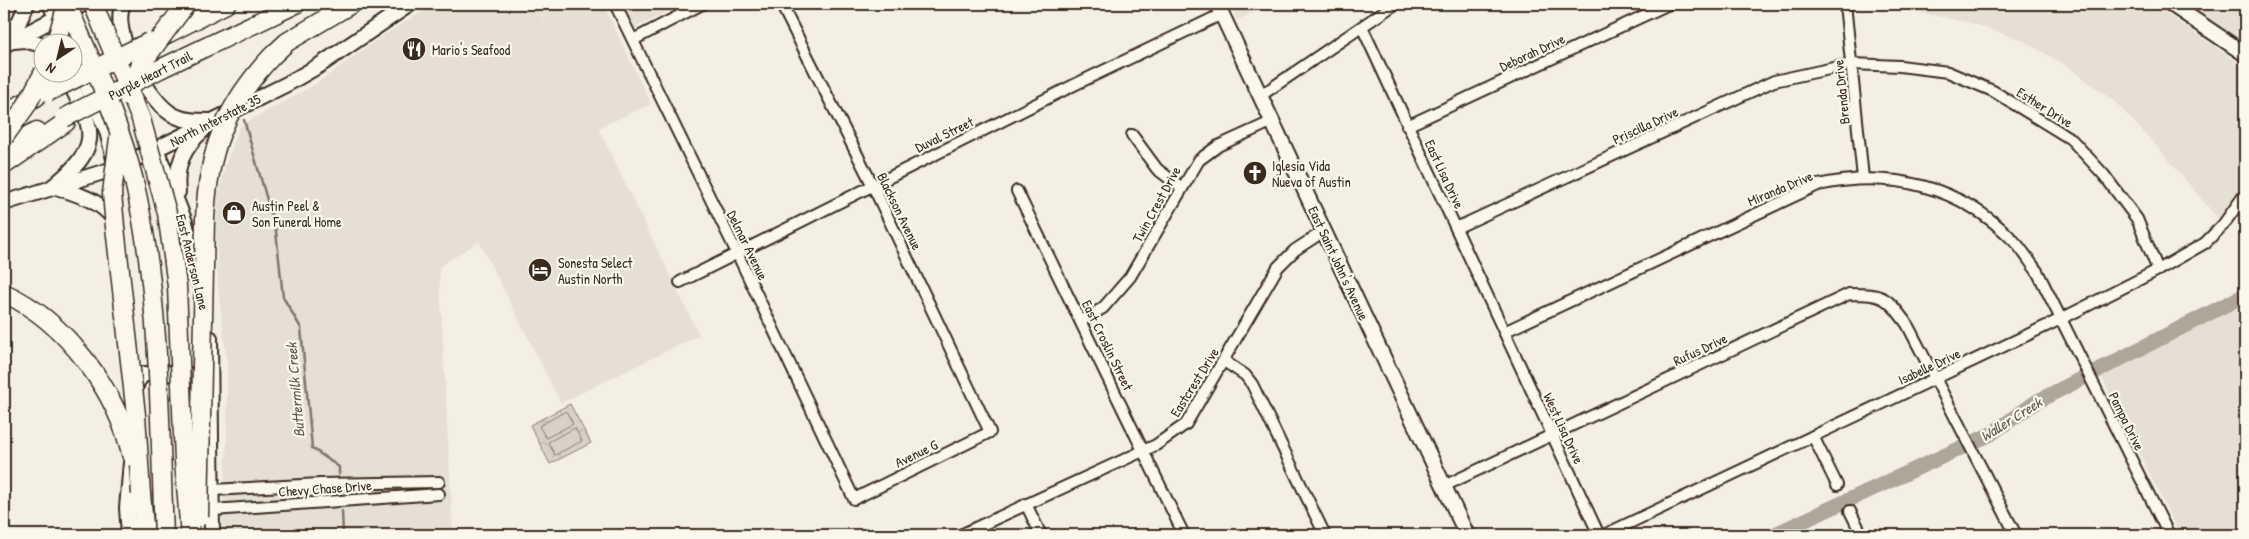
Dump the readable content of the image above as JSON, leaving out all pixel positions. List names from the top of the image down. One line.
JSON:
{"streets":{"highway":["Purple Heart Trail"],"main road":["North Interstate 35","East Anderson Lane","East Saint John's Avenue"],"street":["Deborah Drive","Brenda Drive","Esther Drive","Priscilla Drive","Duval Street","East Lisa Drive","Miranda Drive","Twin Crest Drive","Blackson Avenue","Delmar Avenue","East Croslin Street","Rufus Drive","Isabelle Drive","Eastcrest Drive","Pampa Drive","West Lisa Drive","Avenue G","Chevy Chase Drive"]},"crossings":[["Deborah Drive","East Lisa Drive"],["Brenda Drive","Esther Drive"],["Brenda Drive","Priscilla Drive"],["Brenda Drive","Miranda Drive"],["Esther Drive","Priscilla Drive"],["Esther Drive","Isabelle Drive"],["North Interstate 35","East Anderson Lane"],["Priscilla Drive","East Lisa Drive"],["Duval Street","Blackson Avenue"],["Duval Street","Delmar Avenue"],["Duval Street","East Saint John's Avenue"],["East Lisa Drive","Miranda Drive"],["East Lisa Drive","West Lisa Drive"],["Miranda Drive","Isabelle Drive"],["Miranda Drive","Pampa Drive"],["Miranda Drive","West Lisa Drive"],["Twin Crest Drive","East Saint John's Avenue"],["Twin Crest Drive","East Croslin Street"],["Blackson Avenue","Avenue G"],["Delmar Avenue","Avenue G"],["East Anderson Lane","Chevy Chase Drive"],["East Saint John's Avenue","Rufus Drive"],["East Saint John's Avenue","Eastcrest Drive"],["East Croslin Street","Eastcrest Drive"],["Rufus Drive","Isabelle Drive"],["Rufus Drive","West Lisa Drive"],["Isabelle Drive","Pampa Drive"]],"water":["Buttermilk Creek","Waller Creek"],"places":{"restaurant":["Mario's Seafood"],"church":["Iglesia Vida Nueva of Austin"],"shop":["Austin Peel & Son Funeral Home"],"hotel":["Sonesta Select Austin North"]},"north":"bottom left"}
